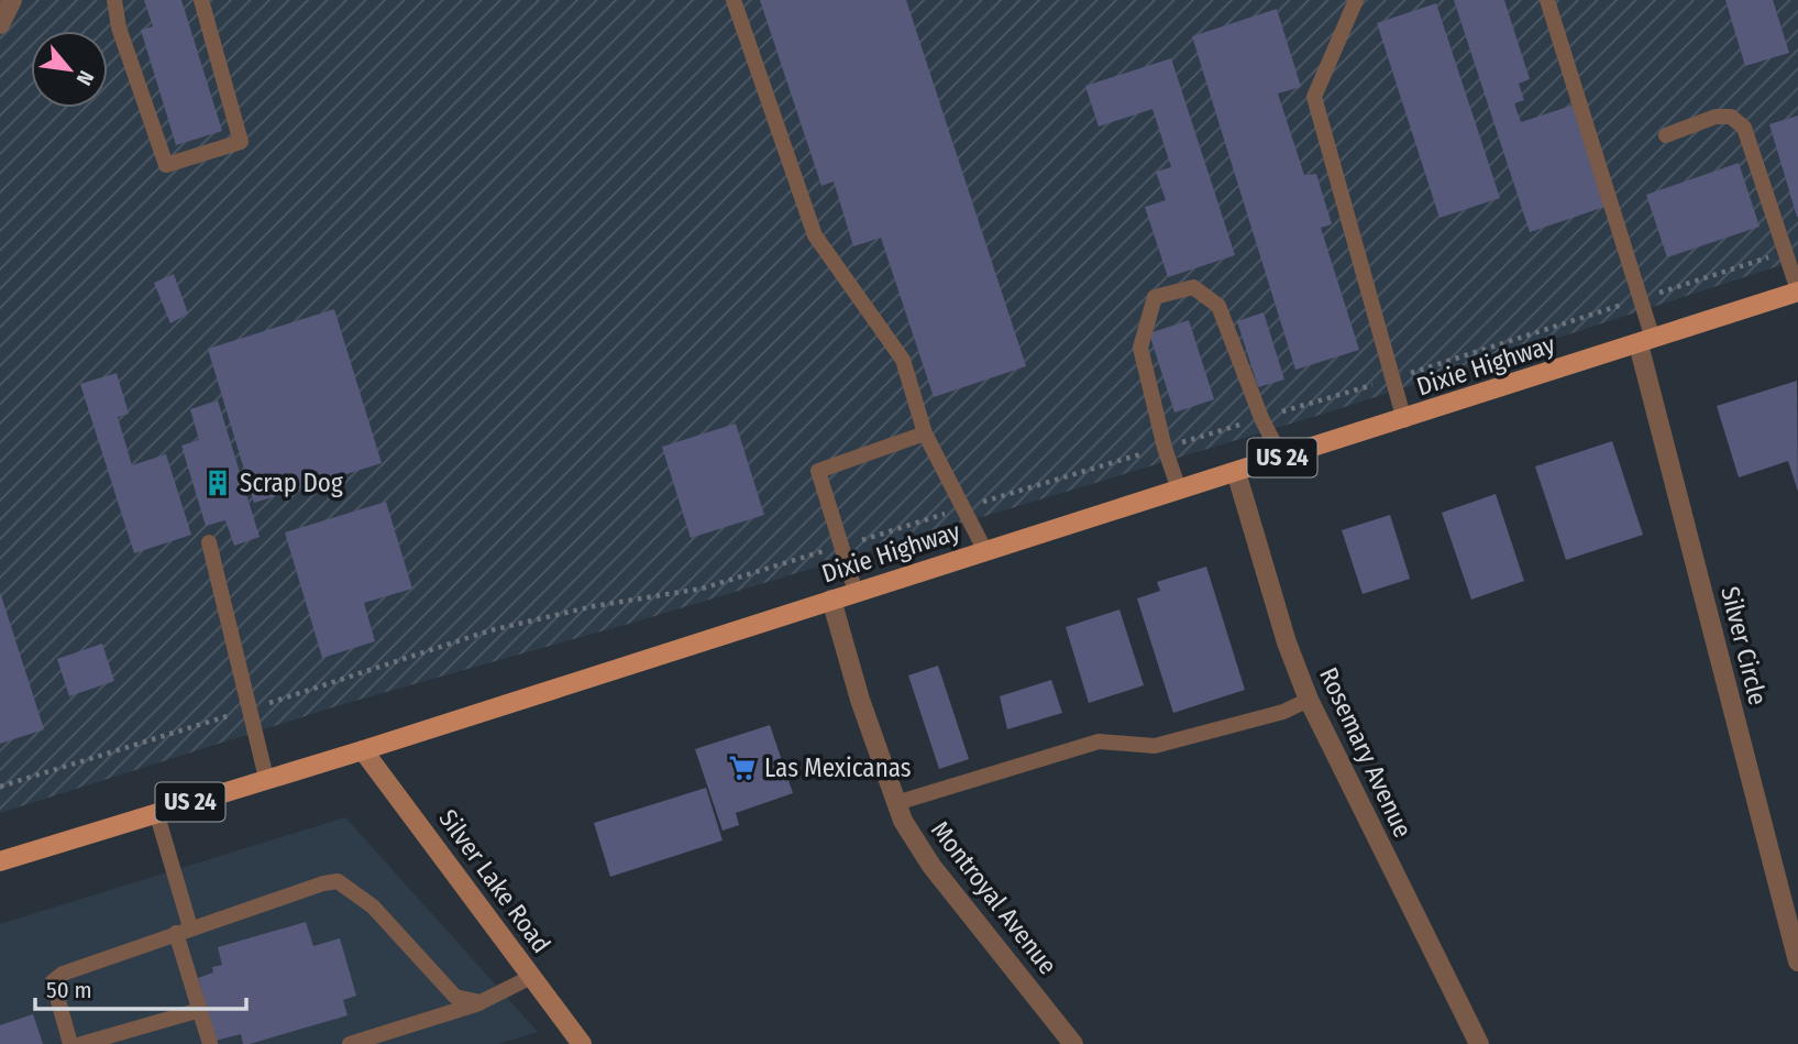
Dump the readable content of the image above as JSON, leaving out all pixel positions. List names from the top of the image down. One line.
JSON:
{"streets":{"main road":["Dixie Highway","US 24"],"street":["Silver Circle","Rosemary Avenue","Silver Lake Road","Montroyal Avenue"]},"crossings":[["Dixie Highway","Silver Circle"],["Dixie Highway","Rosemary Avenue"],["Dixie Highway","Silver Lake Road"],["Dixie Highway","Montroyal Avenue"]],"places":{"building":["Scrap Dog"],"supermarket":["Las Mexicanas"]},"scale_bar":"50 m","north":"bottom right"}
